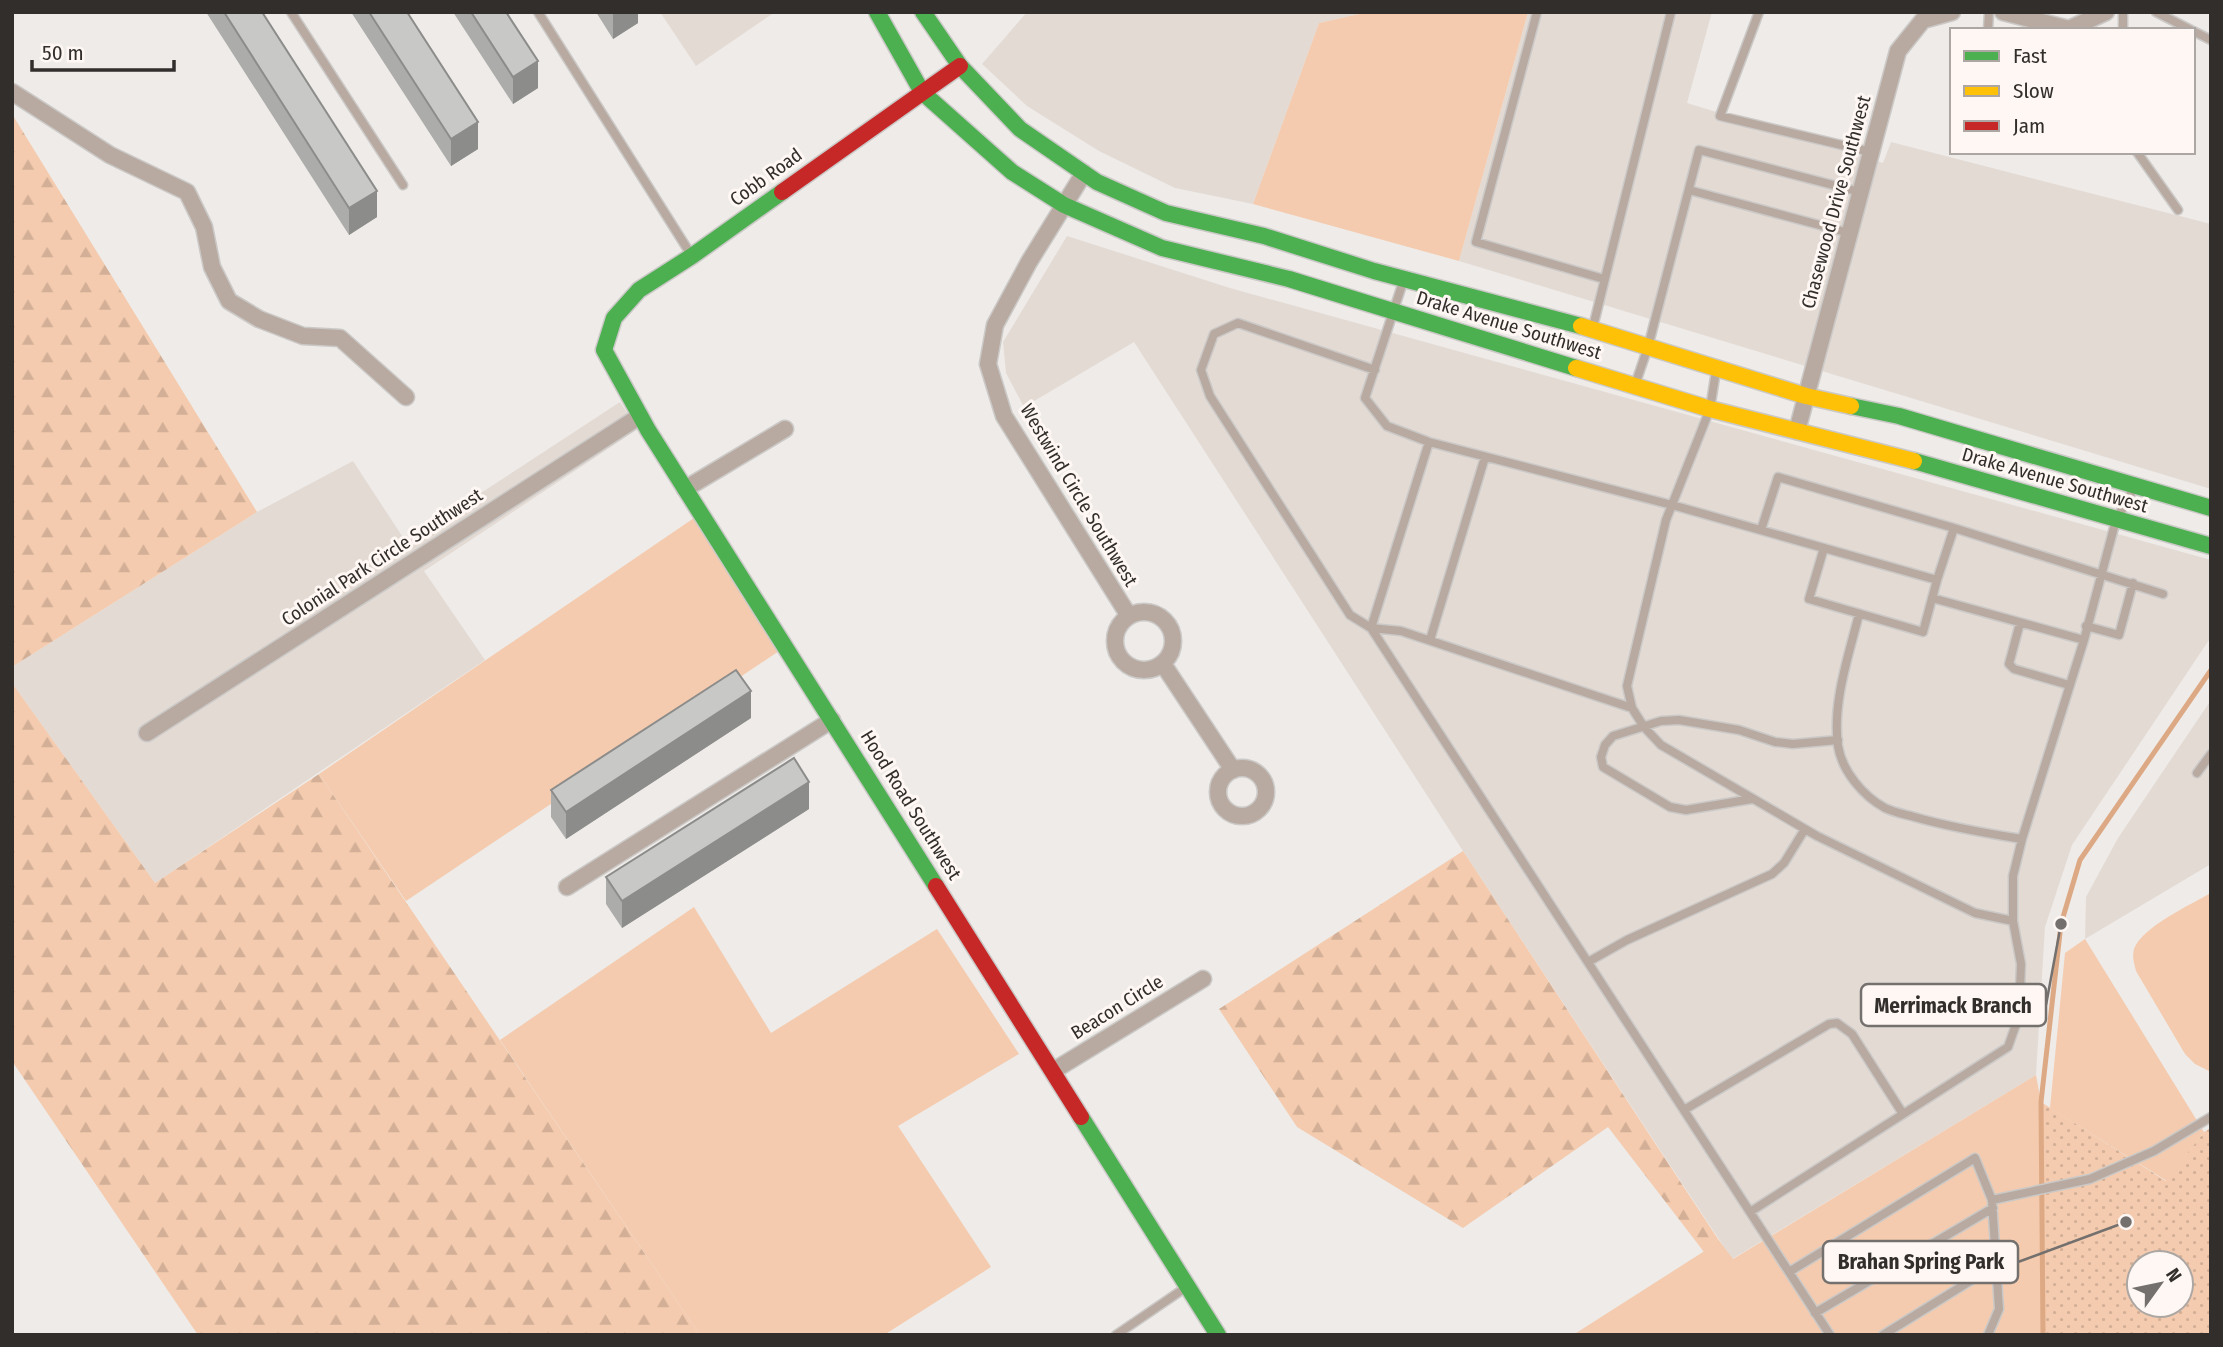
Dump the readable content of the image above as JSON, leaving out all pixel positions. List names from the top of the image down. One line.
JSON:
{"streets":{"street":["Cobb Road","Chasewood Drive Southwest","Drake Avenue Southwest","Westwind Circle Southwest","Colonial Park Circle Southwest","Hood Road Southwest","Beacon Circle"]},"crossings":[["Cobb Road","Drake Avenue Southwest"],["Cobb Road","Hood Road Southwest"],["Chasewood Drive Southwest","Drake Avenue Southwest"],["Drake Avenue Southwest","Westwind Circle Southwest"],["Colonial Park Circle Southwest","Hood Road Southwest"],["Hood Road Southwest","Beacon Circle"]],"places":["Merrimack Branch","Brahan Spring Park"],"legend":["Fast","Slow","Jam"],"scale_bar":"50 m","north":"top right"}
